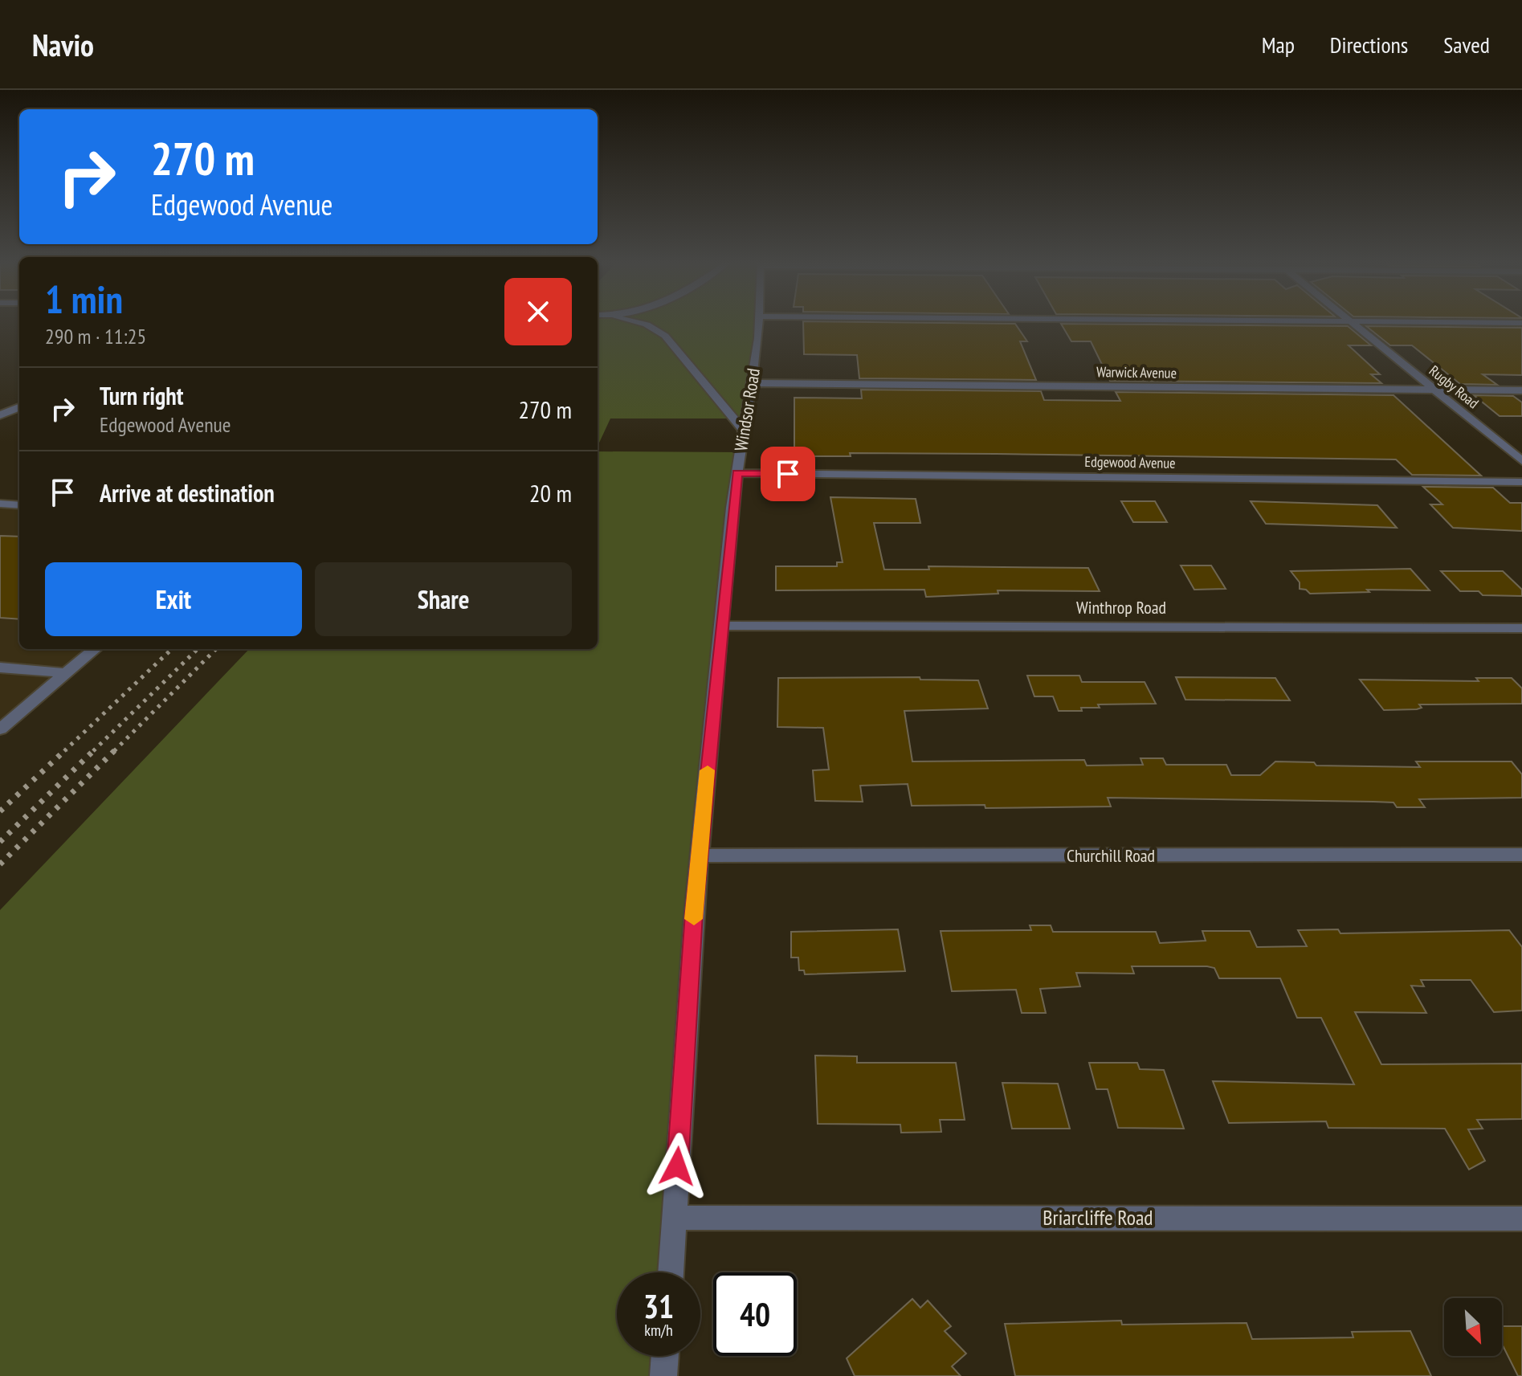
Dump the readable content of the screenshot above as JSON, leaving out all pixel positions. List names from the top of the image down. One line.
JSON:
{"streets":{"street":["Warwick Avenue","Rugby Road","Windsor Road","Edgewood Avenue","Winthrop Road","Churchill Road","Briarcliffe Road"]},"crossings":[["Warwick Avenue","Rugby Road"],["Warwick Avenue","Windsor Road"],["Windsor Road","Edgewood Avenue"],["Windsor Road","Winthrop Road"],["Windsor Road","Churchill Road"],["Windsor Road","Briarcliffe Road"]],"north":"bottom right","page":{"header":"Navio","nav":["Map","Directions","Saved"],"turn":["270 m","Edgewood Avenue"],"heading":["1 min","290 m · 11:25"],"list":[{"name":"Turn right","note":"Edgewood Avenue","value":"270 m"},{"name":"Arrive at destination","value":"20 m"}],"buttons":["Exit","Share"],"speed":"31 km/h","limit":"40"}}
